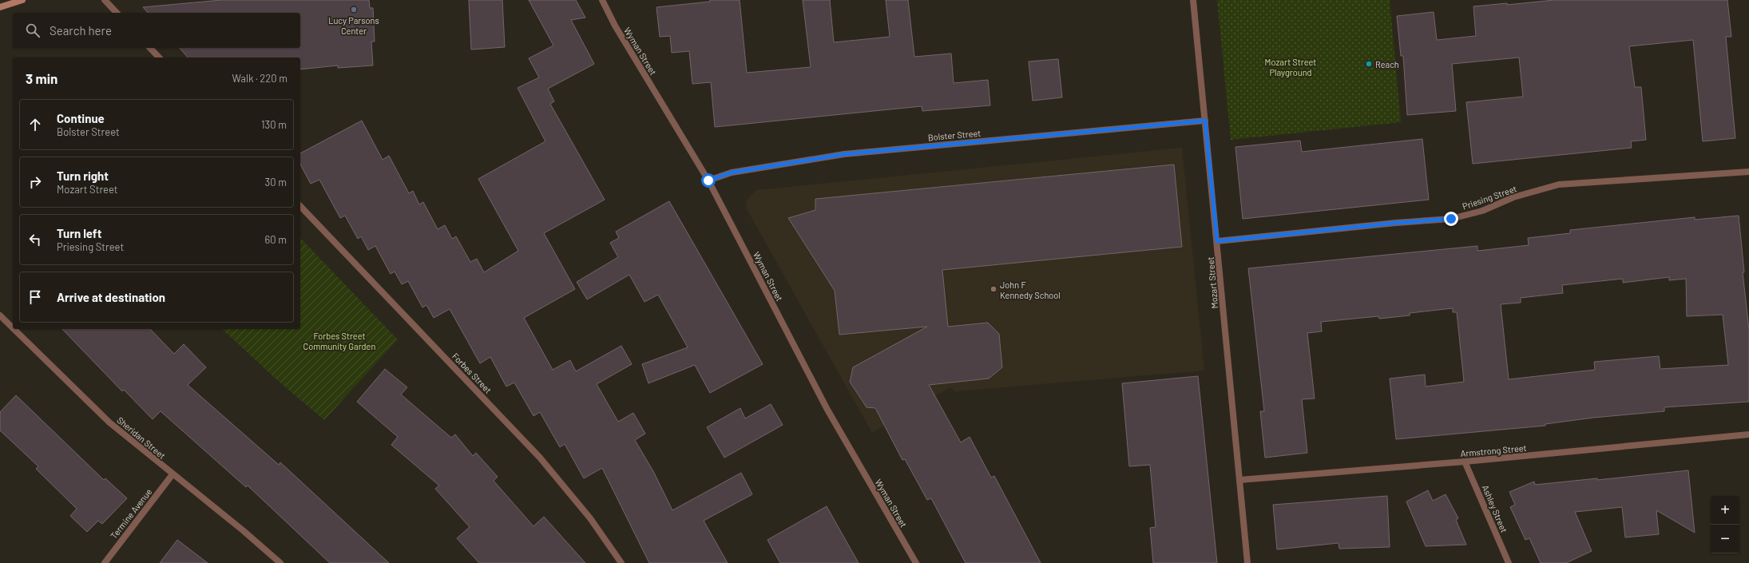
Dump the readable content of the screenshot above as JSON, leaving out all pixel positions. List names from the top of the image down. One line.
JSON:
{"streets":{"street":["Wyman Street","Bolster Street","Priesing Street","Mozart Street","Forbes Street","Sheridan Street","Armstrong Street","Ashley Street","Termine Avenue"]},"crossings":[["Wyman Street","Bolster Street"],["Bolster Street","Mozart Street"],["Priesing Street","Mozart Street"],["Mozart Street","Armstrong Street"],["Sheridan Street","Termine Avenue"],["Armstrong Street","Ashley Street"]],"parks":["Mozart Street Playground","Forbes Street Community Garden"],"places":["Lucy Parsons Center","Reach","John F Kennedy School"],"page":{"search":"Search here","heading":["3 min","Walk · 220 m"],"list":[["Continue","Bolster Street","130 m"],["Turn right","Mozart Street","30 m"],["Turn left","Priesing Street","60 m"],"Arrive at destination"],"map_buttons":["+","−"]}}
